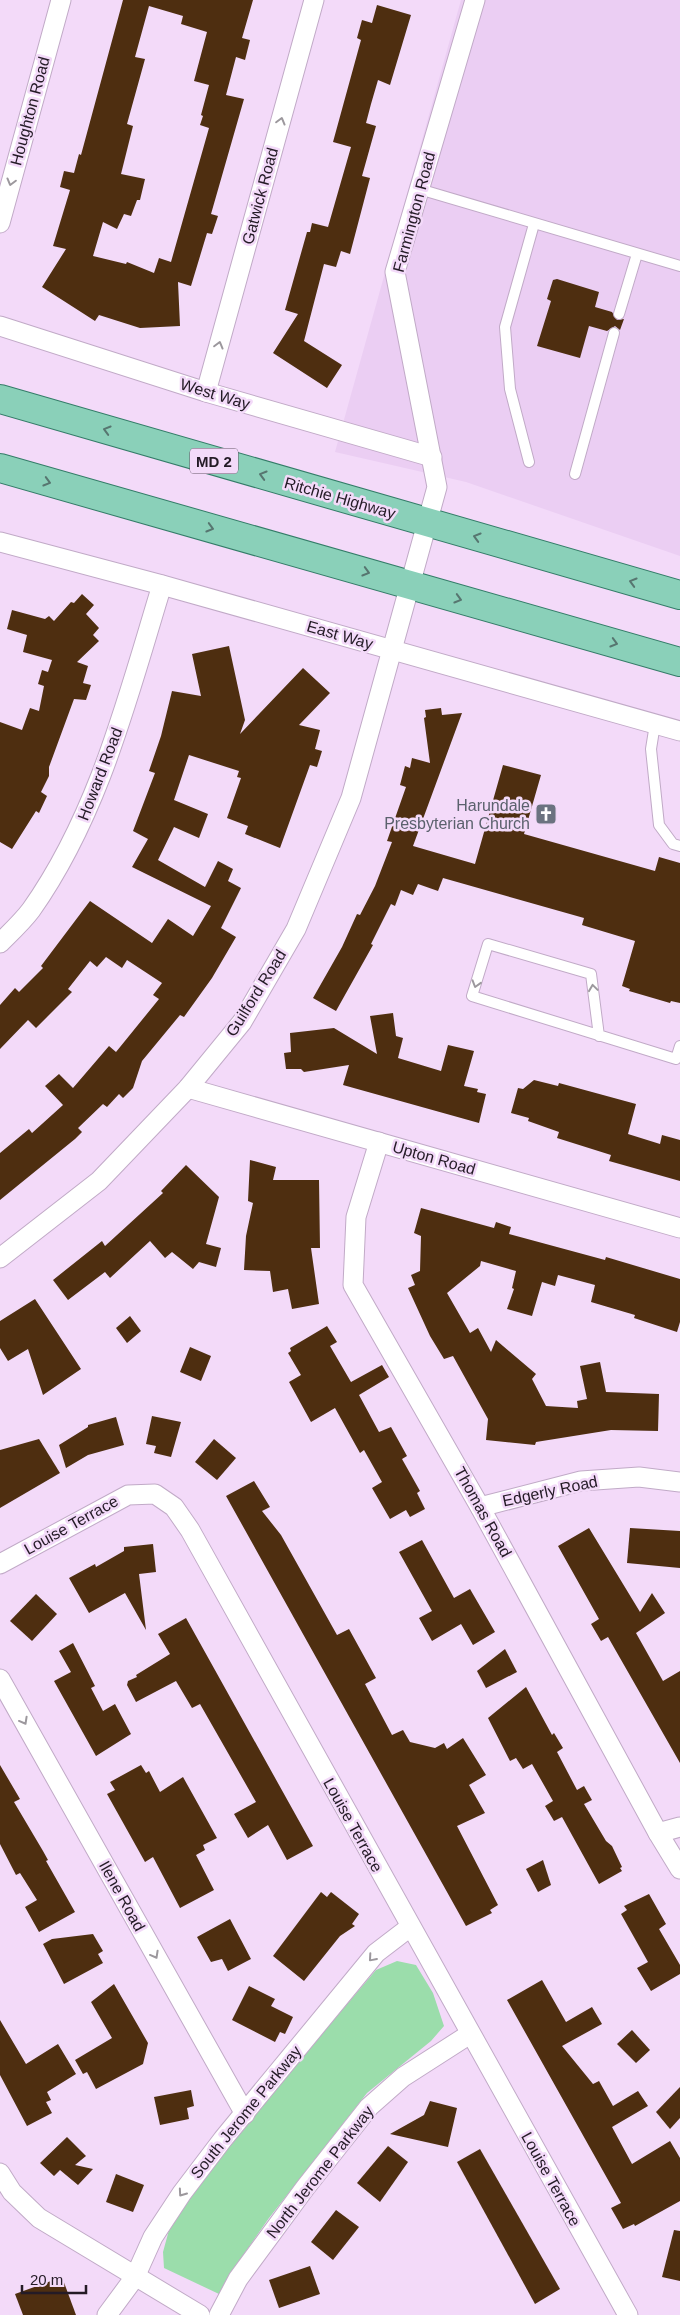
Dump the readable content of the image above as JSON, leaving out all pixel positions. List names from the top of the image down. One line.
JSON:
{"streets":{"main road":["MD 2","Ritchie Highway"],"street":["Houghton Road","Gatwick Road","Farmington Road","West Way","East Way","Howard Road","Guilford Road","Upton Road","Edgerly Road","Thomas Road","Louise Terrace","Ilene Road","South Jerome Parkway","North Jerome Parkway"]},"crossings":[["Gatwick Road","West Way"],["Farmington Road","West Way"],["Farmington Road","Ritchie Highway"],["Farmington Road","Guilford Road"],["Ritchie Highway","Guilford Road"],["East Way","Howard Road"],["East Way","Guilford Road"],["Guilford Road","Upton Road"],["Upton Road","Thomas Road"],["Edgerly Road","Thomas Road"],["Louise Terrace","South Jerome Parkway"],["Louise Terrace","North Jerome Parkway"],["Ilene Road","South Jerome Parkway"]],"one_way":["Houghton Road","Gatwick Road","Ilene Road","South Jerome Parkway"],"places":{"church":["Harundale Presbyterian Church"]},"scale_bar":"20 m"}
